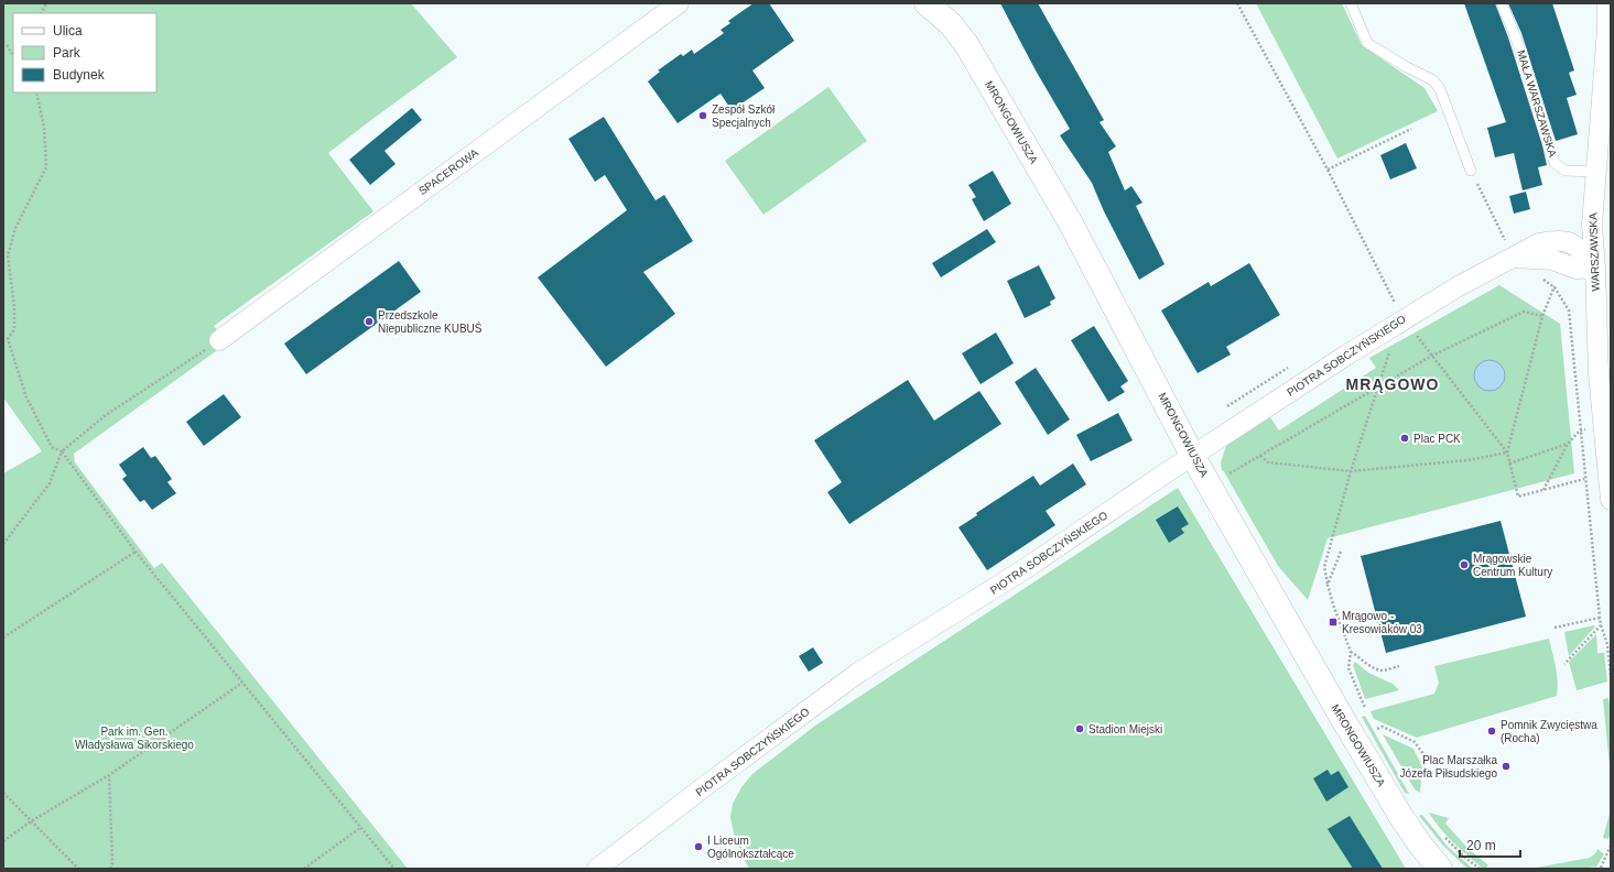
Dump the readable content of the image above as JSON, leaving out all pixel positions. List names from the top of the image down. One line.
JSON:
{"streets":{"street":["MRONGOWIUSZA","SPACEROWA","WARSZAWSKA","PIOTRA SOBCZYŃSKIEGO"],"lane":["MAŁA WARSZAWSKA"]},"crossings":[["MAŁA WARSZAWSKA","WARSZAWSKA"],["MRONGOWIUSZA","PIOTRA SOBCZYŃSKIEGO"],["WARSZAWSKA","PIOTRA SOBCZYŃSKIEGO"]],"districts":["MRĄGOWO"],"parks":["Park im. Gen. Władysława Sikorskiego"],"places":{"other":["Zespół Szkół Specjalnych","Przedszkole Niepubliczne KUBUŚ","Plac PCK","Mrągowskie Centrum Kultury","Stadion Miejski","Pomnik Zwycięstwa (Rocha)","Plac Marszałka Józefa Piłsudskiego","I Liceum Ogólnokształcące"],"transit":["Mrągowo - Kresowiaków 03"]},"legend":["Ulica","Park","Budynek"],"scale_bar":"20 m"}
